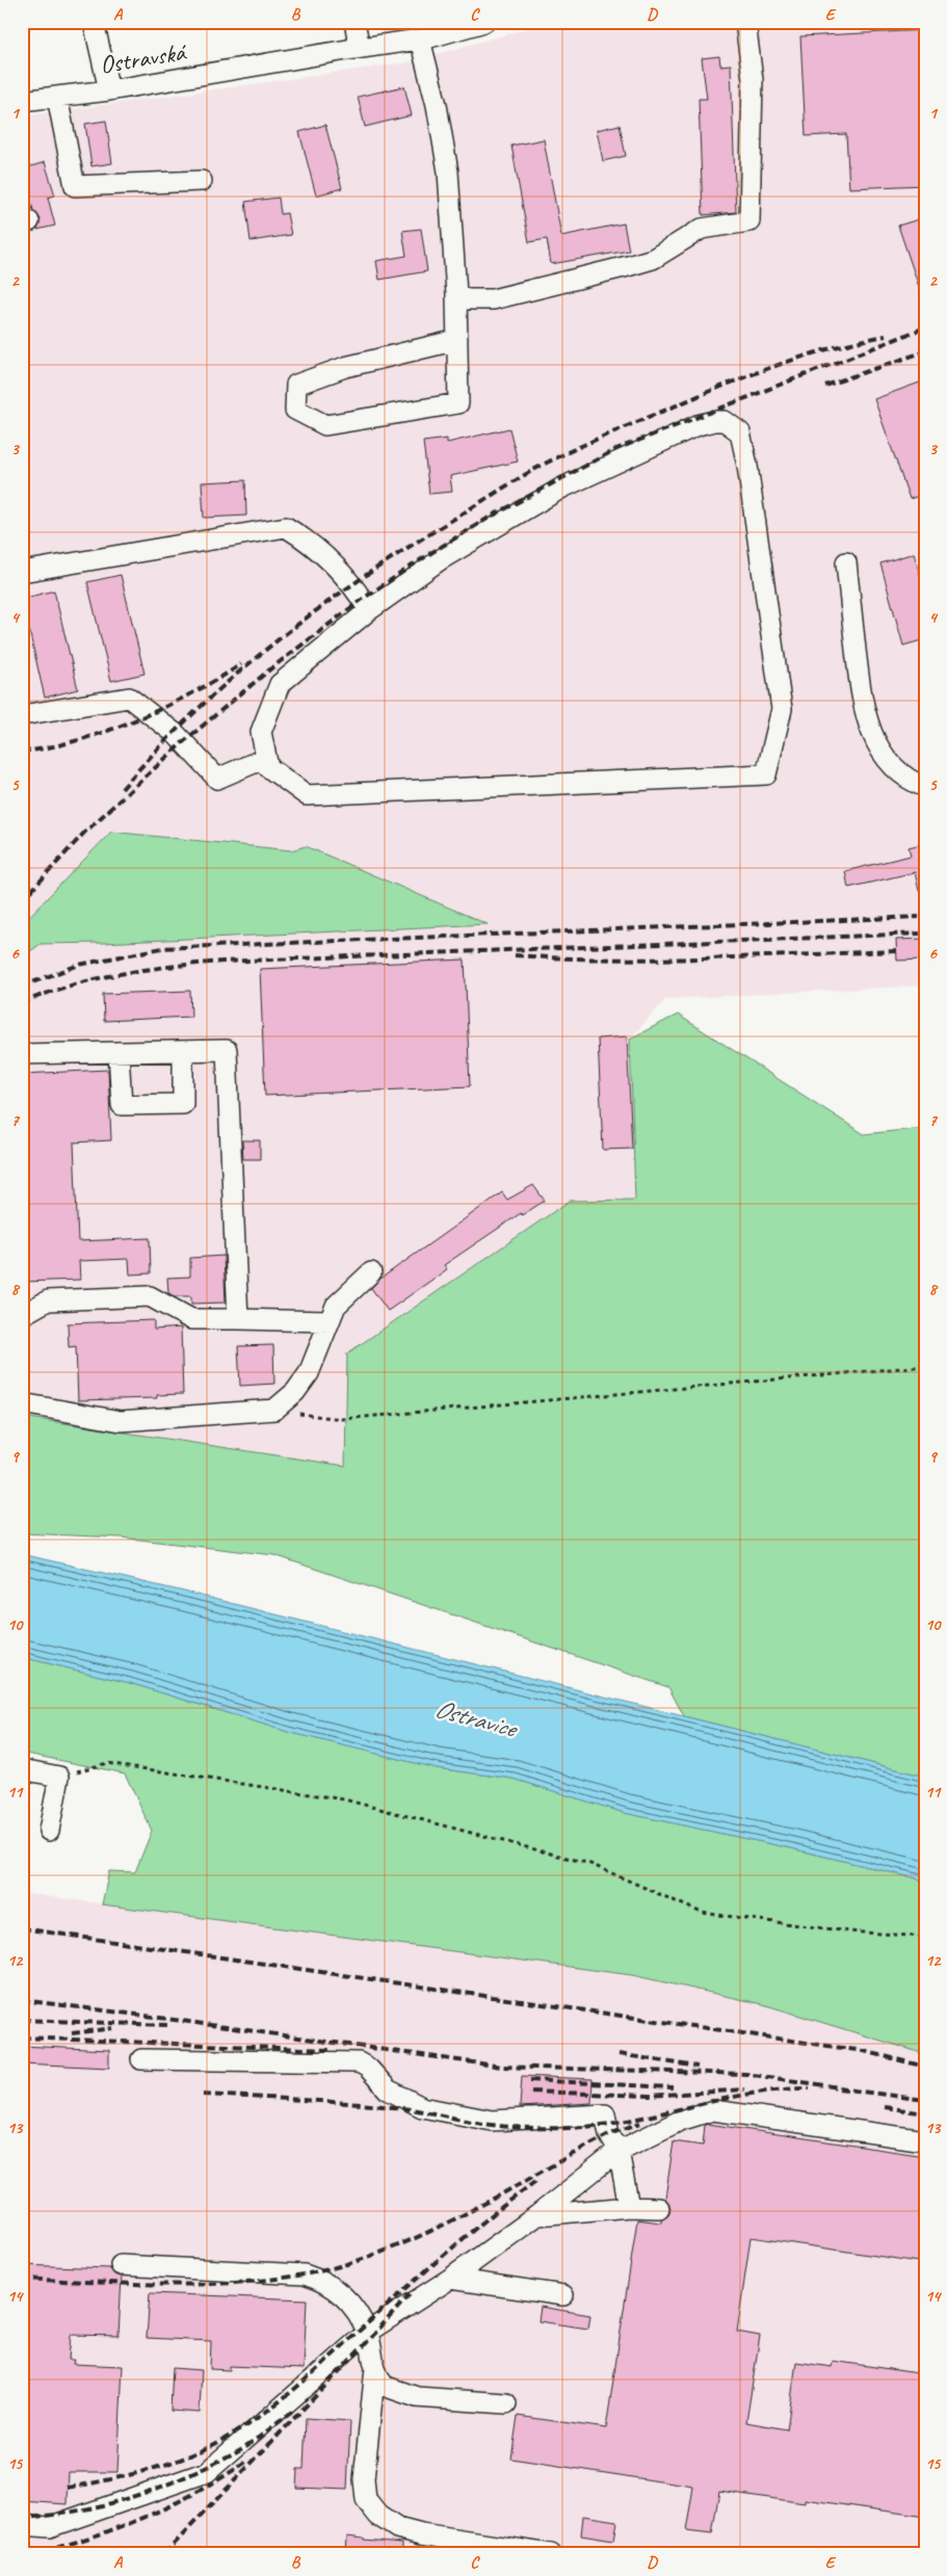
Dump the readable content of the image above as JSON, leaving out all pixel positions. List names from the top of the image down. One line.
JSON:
{"streets":{"street":["Ostravská"]},"water":["Ostravice"],"grid":{"columns":["A","B","C","D","E"],"rows":["1","2","3","4","5","6","7","8","9","10","11","12","13","14","15"]}}
